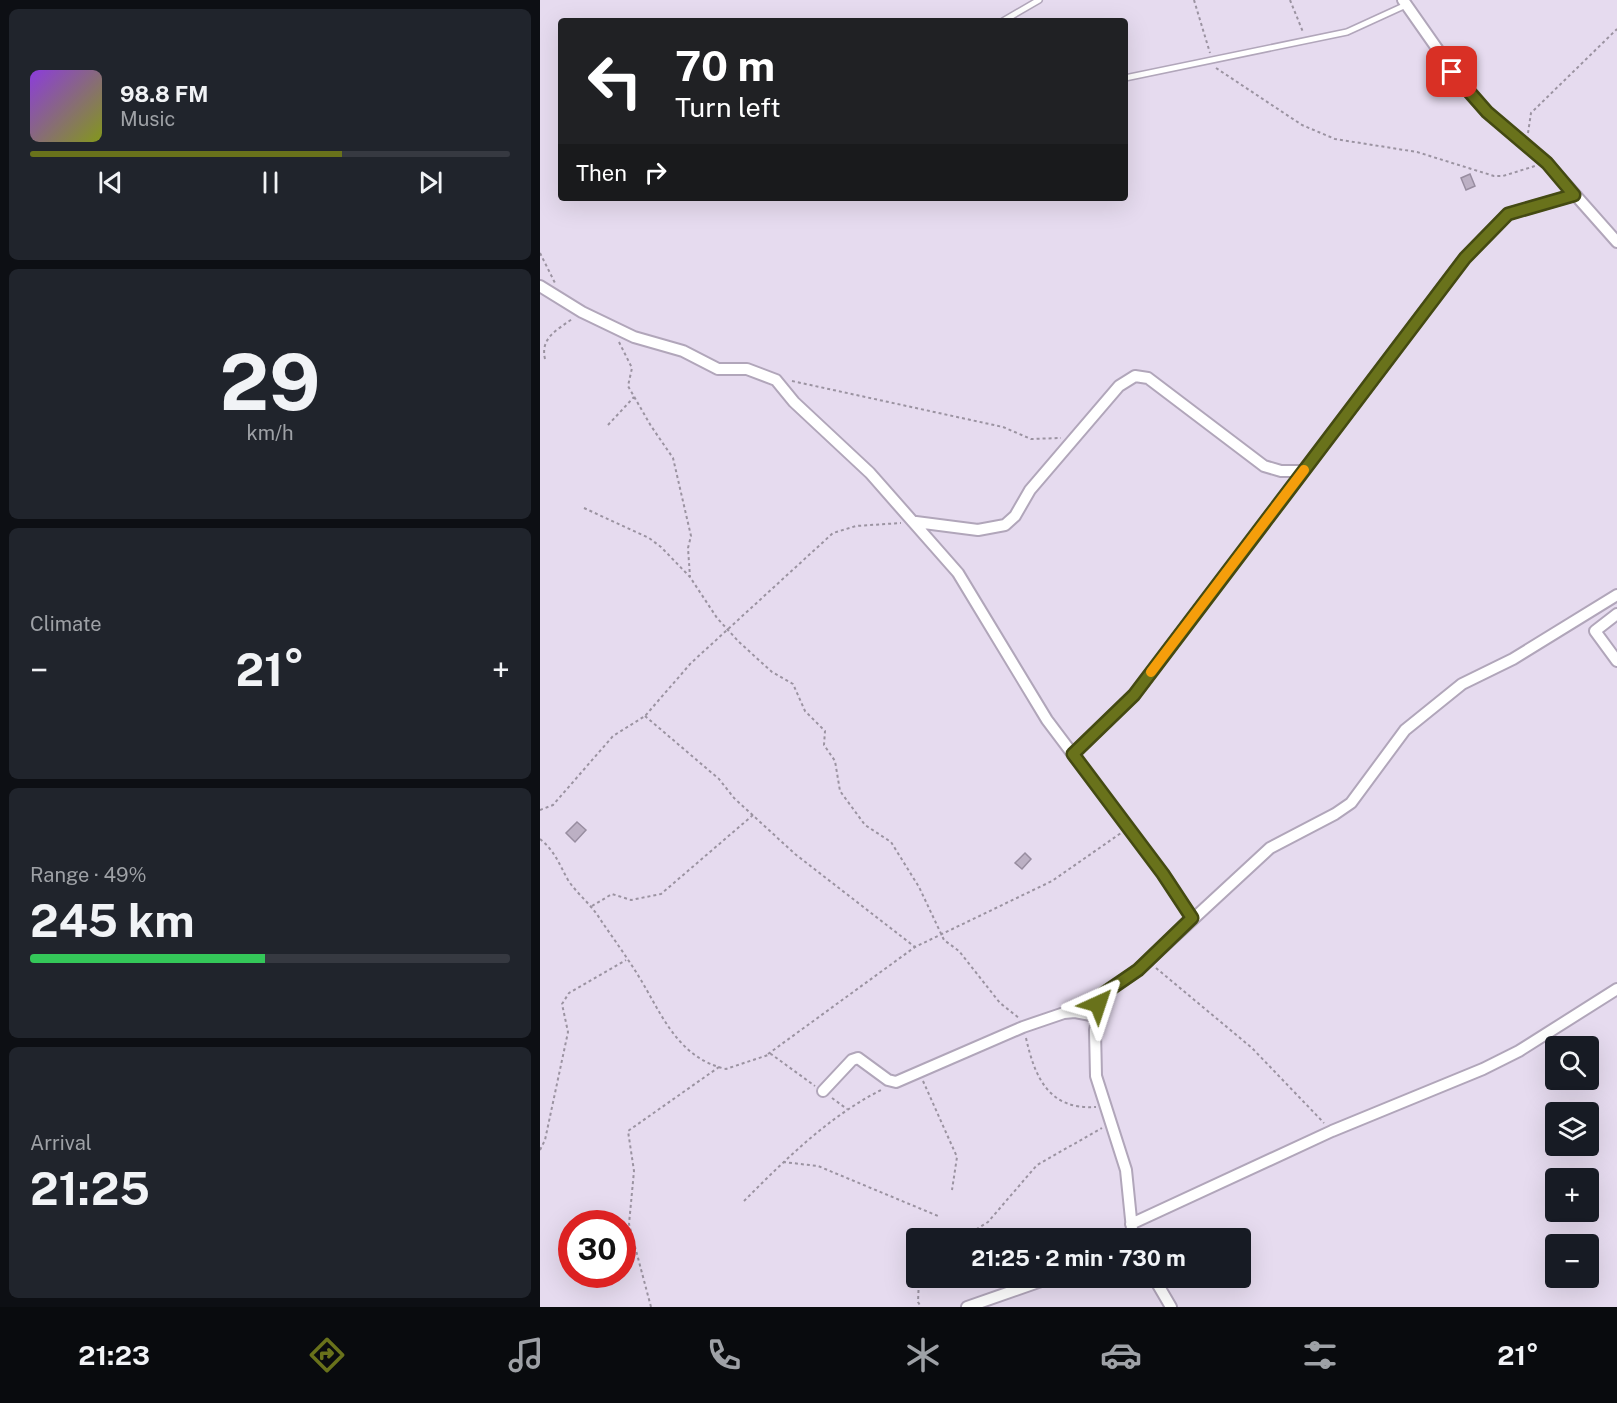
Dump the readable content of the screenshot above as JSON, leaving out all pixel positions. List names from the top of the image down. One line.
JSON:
{"page":{"turn":["70 m","Turn left"],"song":["98.8 FM","Music"],"then":"Then","tile":[["29","km/h"],"Climate",["Range · 49%","245 km"],["Arrival","21:25"]],"heat":["−","21°","+"],"map_buttons":["+","−"],"limit":"30","trip":"21:25 · 2 min · 730 m","tabs":["21:23","21°"]}}
